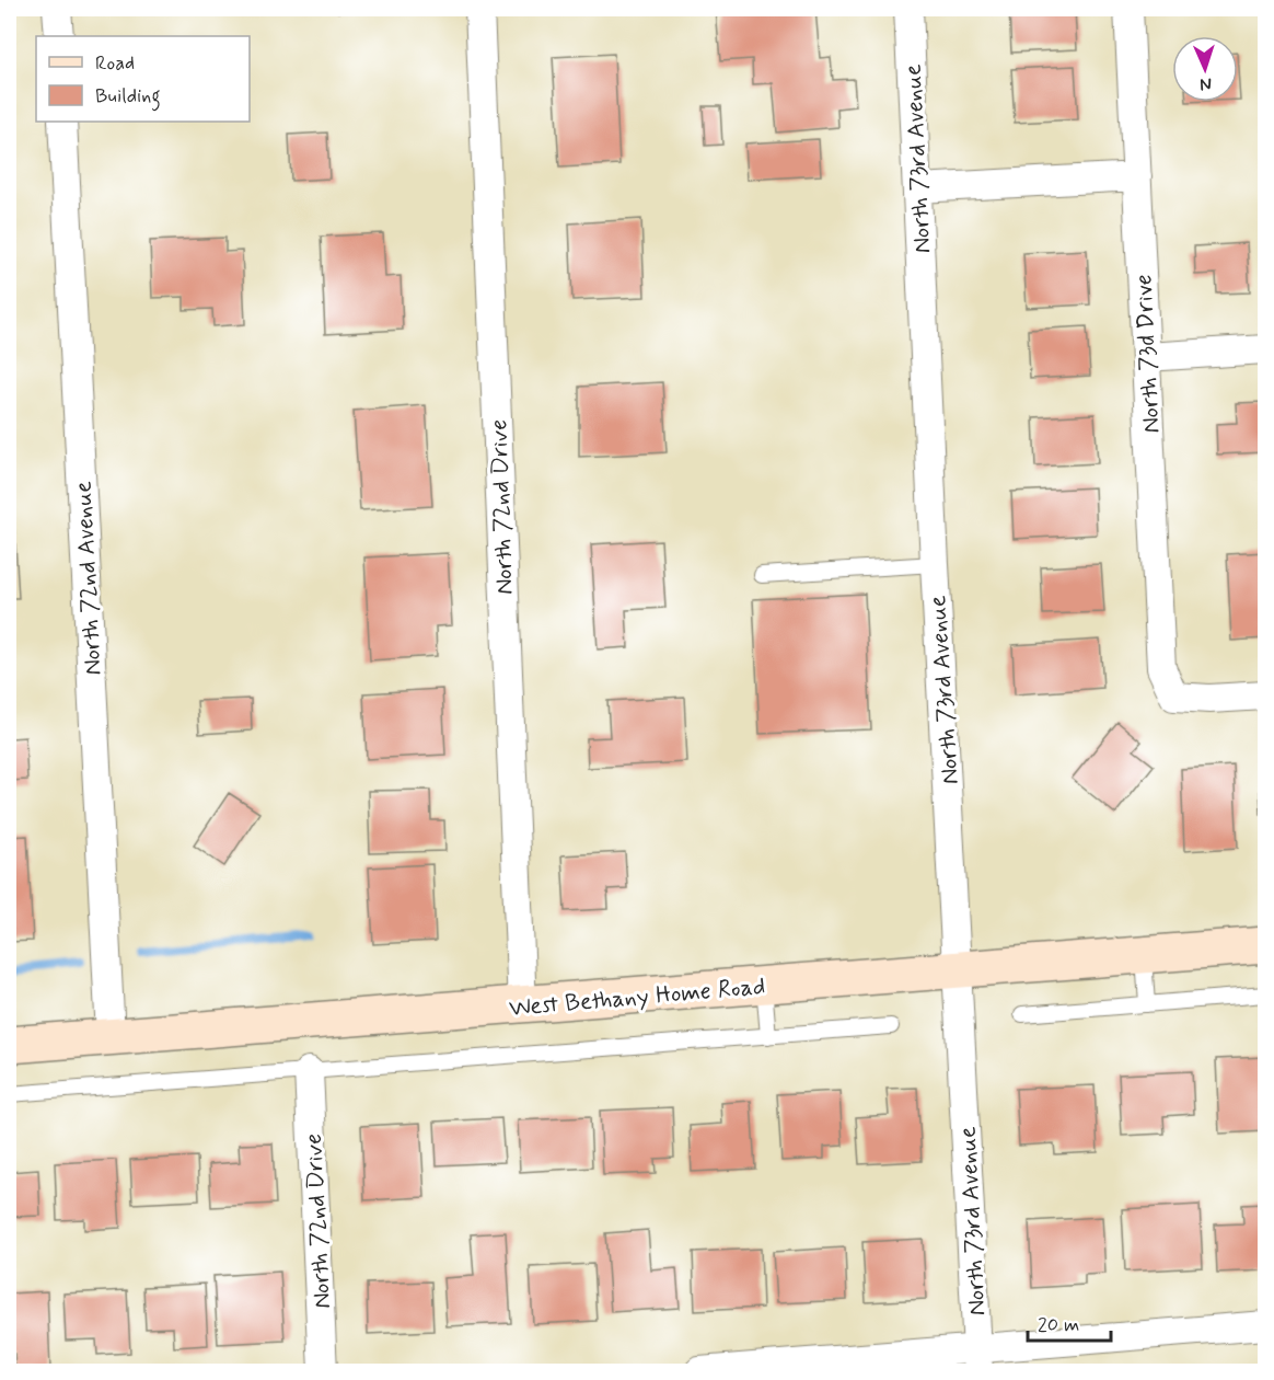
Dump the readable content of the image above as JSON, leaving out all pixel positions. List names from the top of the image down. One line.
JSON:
{"streets":{"main road":["West Bethany Home Road"],"street":["North 73rd Avenue","North 73d Drive","North 72nd Drive","North 72nd Avenue"]},"crossings":[["North 73rd Avenue","West Bethany Home Road"],["North 72nd Drive","West Bethany Home Road"],["North 72nd Avenue","West Bethany Home Road"]],"legend":["Road","Building"],"scale_bar":"20 m","north":"bottom"}
